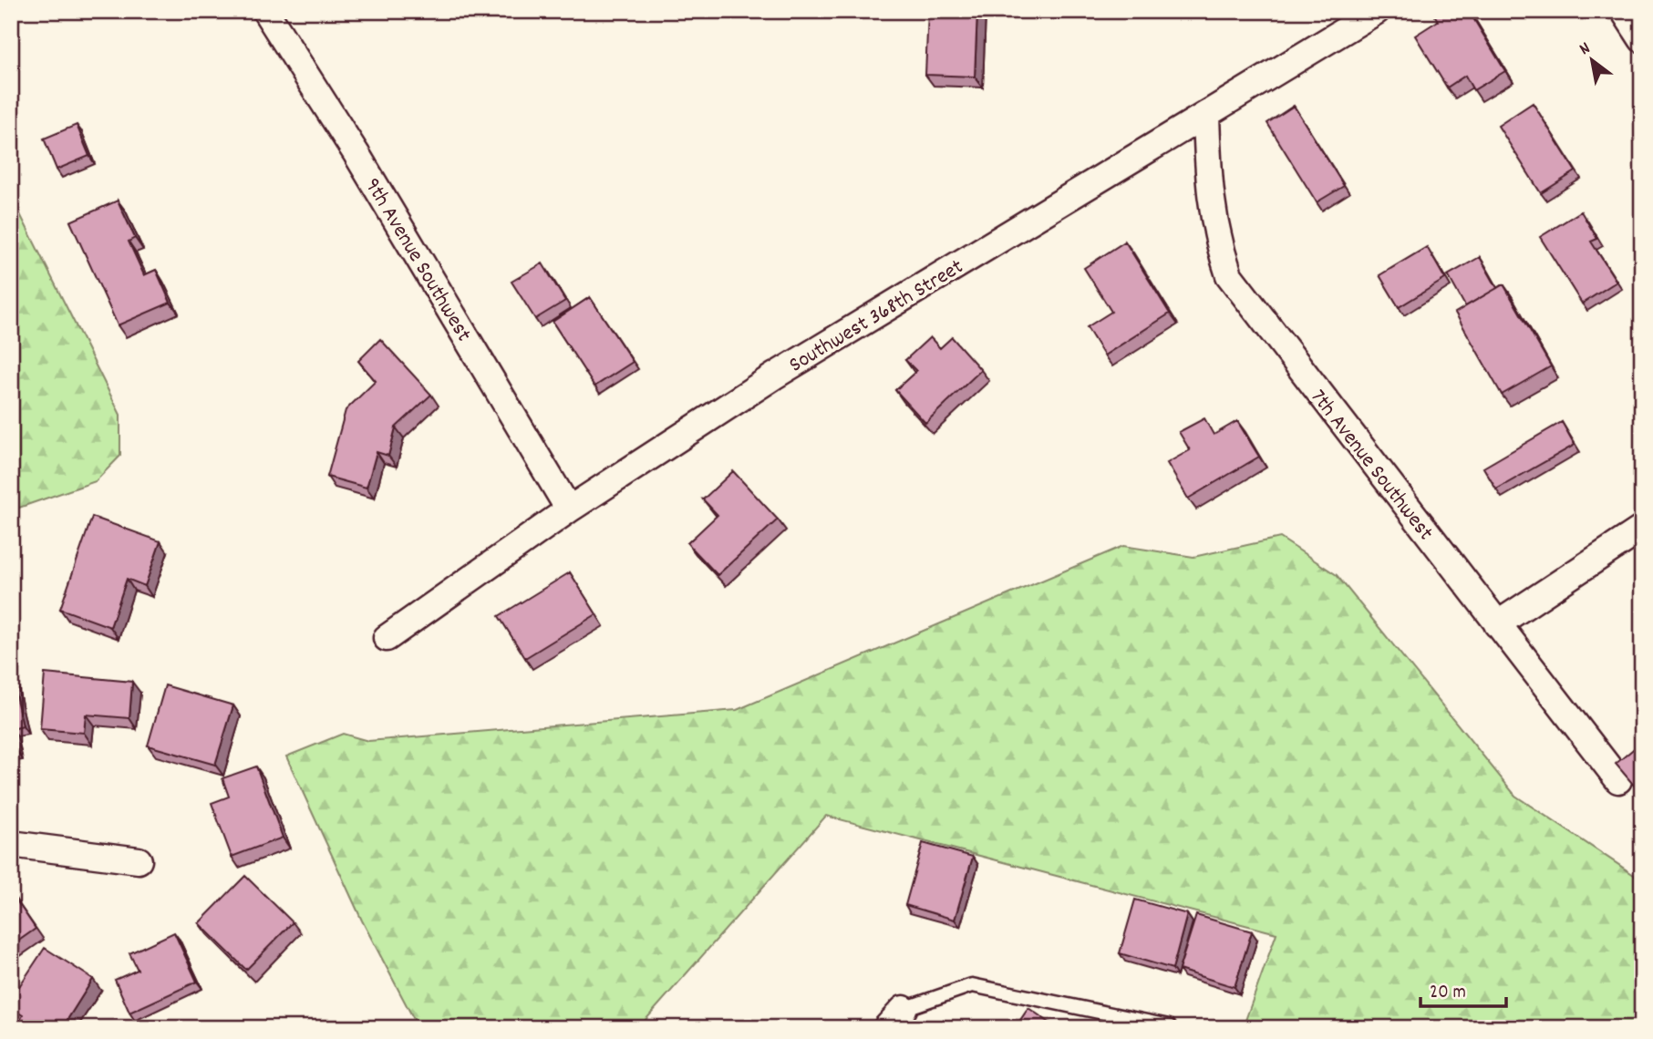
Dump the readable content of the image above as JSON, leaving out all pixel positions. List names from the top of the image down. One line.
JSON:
{"streets":{"street":["9th Avenue Southwest","Southwest 368th Street","7th Avenue Southwest"]},"crossings":[["9th Avenue Southwest","Southwest 368th Street"],["Southwest 368th Street","7th Avenue Southwest"]],"scale_bar":"20 m","north":"top left"}
